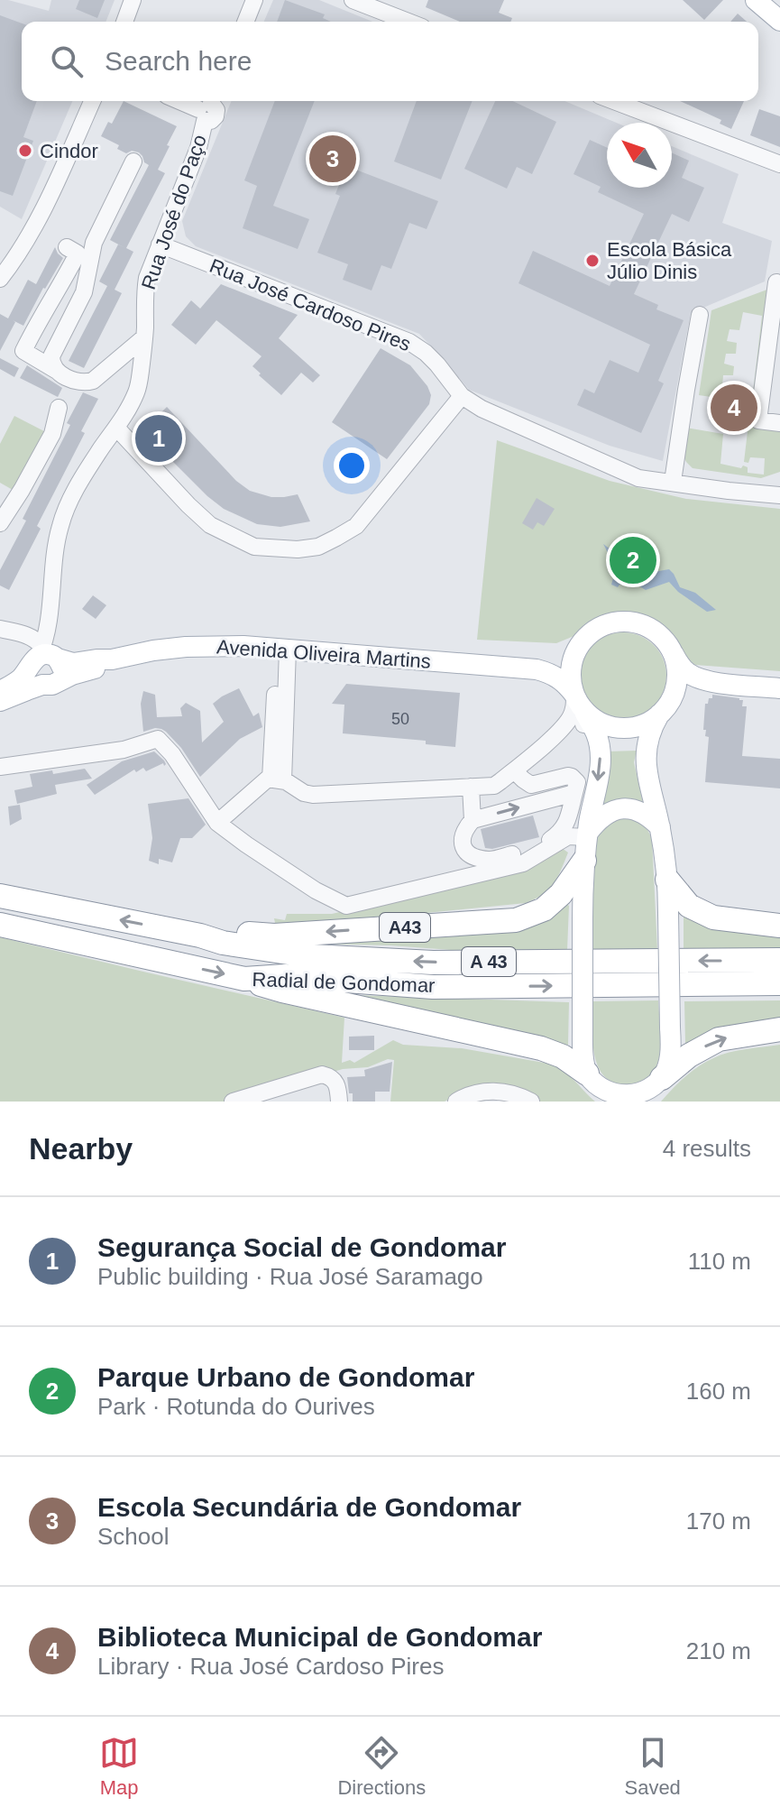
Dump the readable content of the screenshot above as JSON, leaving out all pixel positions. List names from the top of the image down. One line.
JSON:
{"streets":{"highway":["A43","A 43","Radial de Gondomar"],"main road":["Avenida Oliveira Martins"],"street":["Rua José do Paço","Rua José Cardoso Pires"]},"crossings":[["Rua José do Paço","Rua José Cardoso Pires"],["Rua José do Paço","Avenida Oliveira Martins"],["A43","Radial de Gondomar"]],"places":["Cindor","Escola Básica Júlio Dinis"],"house_numbers":["50"],"north":"top left","page":{"search":"Search here","pins":["3","4","1","2"],"heading":["Nearby","4 results"],"list":[{"mark":"1","name":"Segurança Social de Gondomar","note":"Public building · Rua José Saramago","value":"110 m"},{"mark":"2","name":"Parque Urbano de Gondomar","note":"Park · Rotunda do Ourives","value":"160 m"},{"mark":"3","name":"Escola Secundária de Gondomar","note":"School","value":"170 m"},{"mark":"4","name":"Biblioteca Municipal de Gondomar","note":"Library · Rua José Cardoso Pires","value":"210 m"}],"nav":["Map","Directions","Saved"]}}
